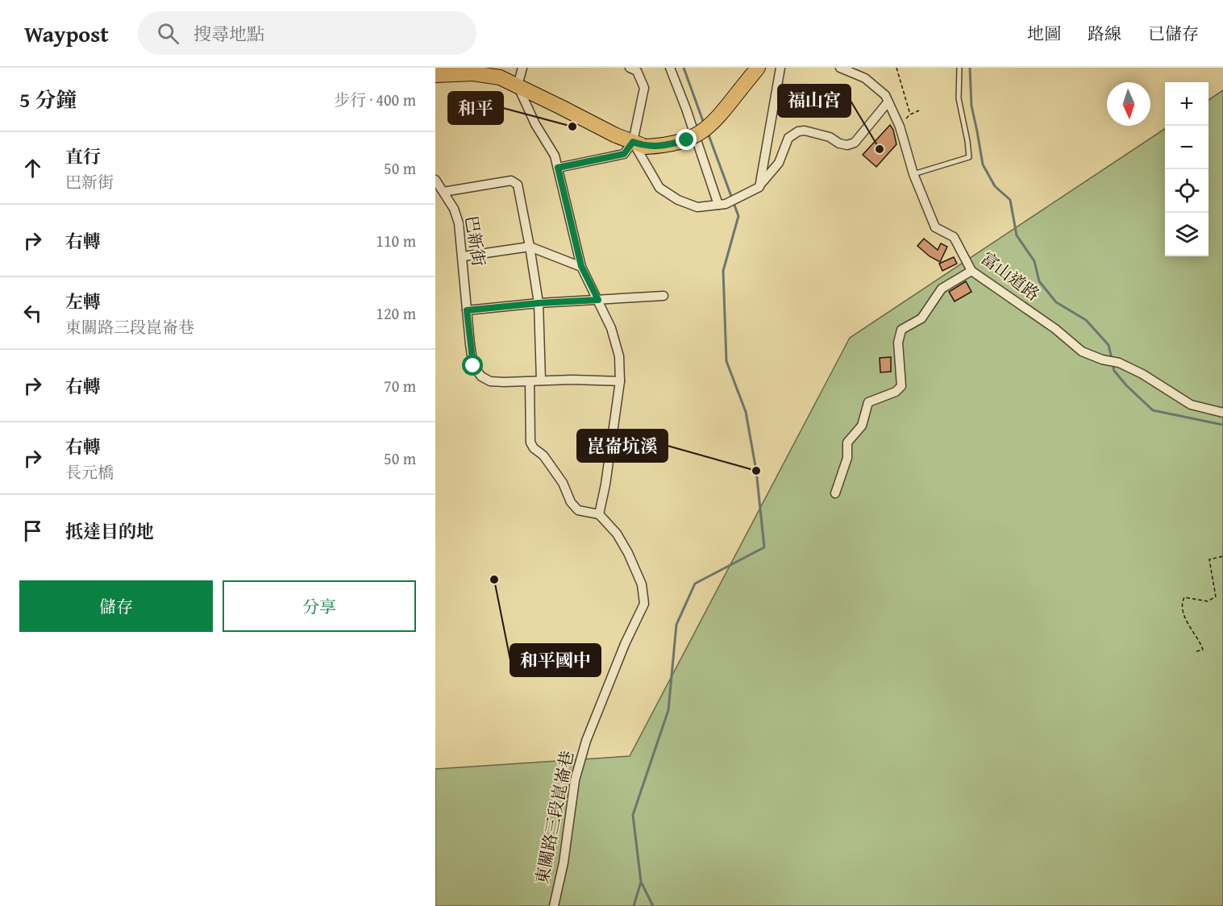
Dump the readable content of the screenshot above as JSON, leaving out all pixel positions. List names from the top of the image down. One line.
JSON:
{"streets":{"street":["巴新街","富山道路","東關路三段崑崙巷"]},"places":["和平","福山宮","崑崙坑溪","和平國中"],"north":"bottom","page":{"header":"Waypost","search":"搜尋地點","nav":["地圖","路線","已儲存"],"heading":["5 分鐘","步行 · 400 m"],"map_buttons":["+","−"],"list":[["直行","巴新街","50 m"],["右轉","110 m"],["左轉","東關路三段崑崙巷","120 m"],["右轉","70 m"],["右轉","長元橋","50 m"],"抵達目的地"],"buttons":["儲存","分享"]}}
